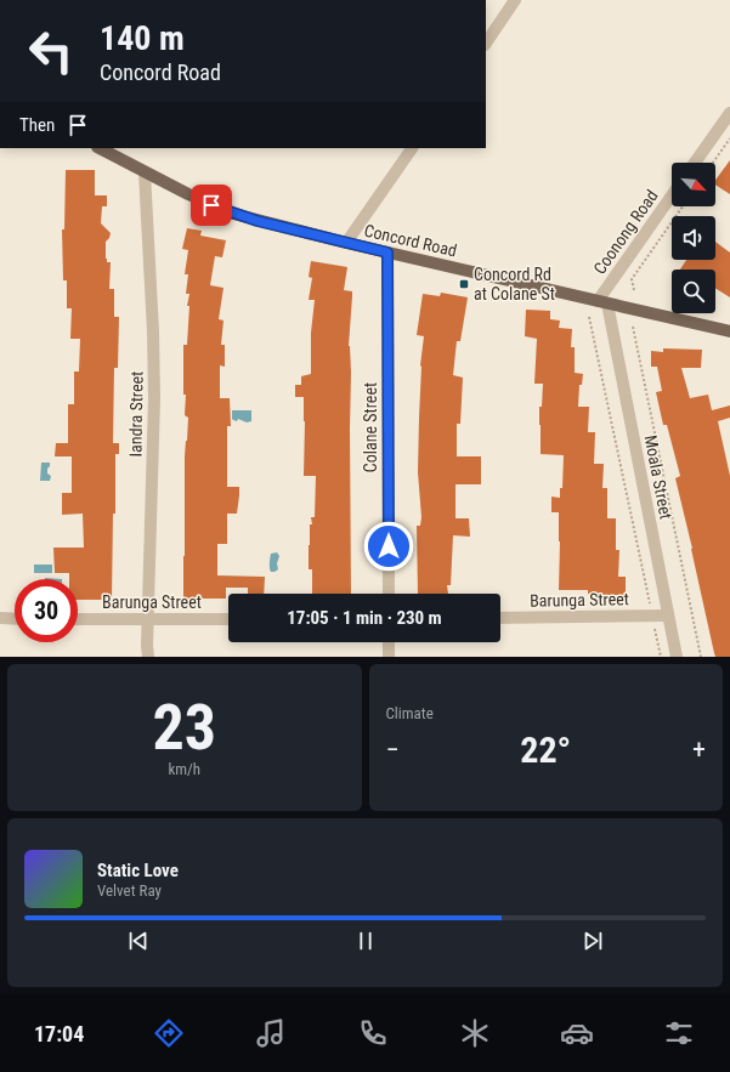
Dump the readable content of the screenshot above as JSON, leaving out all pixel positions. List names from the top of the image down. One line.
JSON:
{"streets":{"main road":["Concord Road"],"street":["Coonong Road","Iandra Street","Colane Street","Moala Street","Barunga Street"]},"crossings":[["Coonong Road","Concord Road"],["Coonong Road","Moala Street"],["Concord Road","Iandra Street"],["Concord Road","Colane Street"],["Concord Road","Moala Street"],["Iandra Street","Barunga Street"],["Moala Street","Barunga Street"]],"places":{"transit":["Concord Rd at Colane St"]},"north":"bottom right","page":{"turn":["140 m","Concord Road"],"then":"Then","limit":"30","trip":"17:05 · 1 min · 230 m","tile":[["23","km/h"],"Climate"],"heat":["−","22°","+"],"song":["Static Love","Velvet Ray"],"tabs":"17:04"}}
